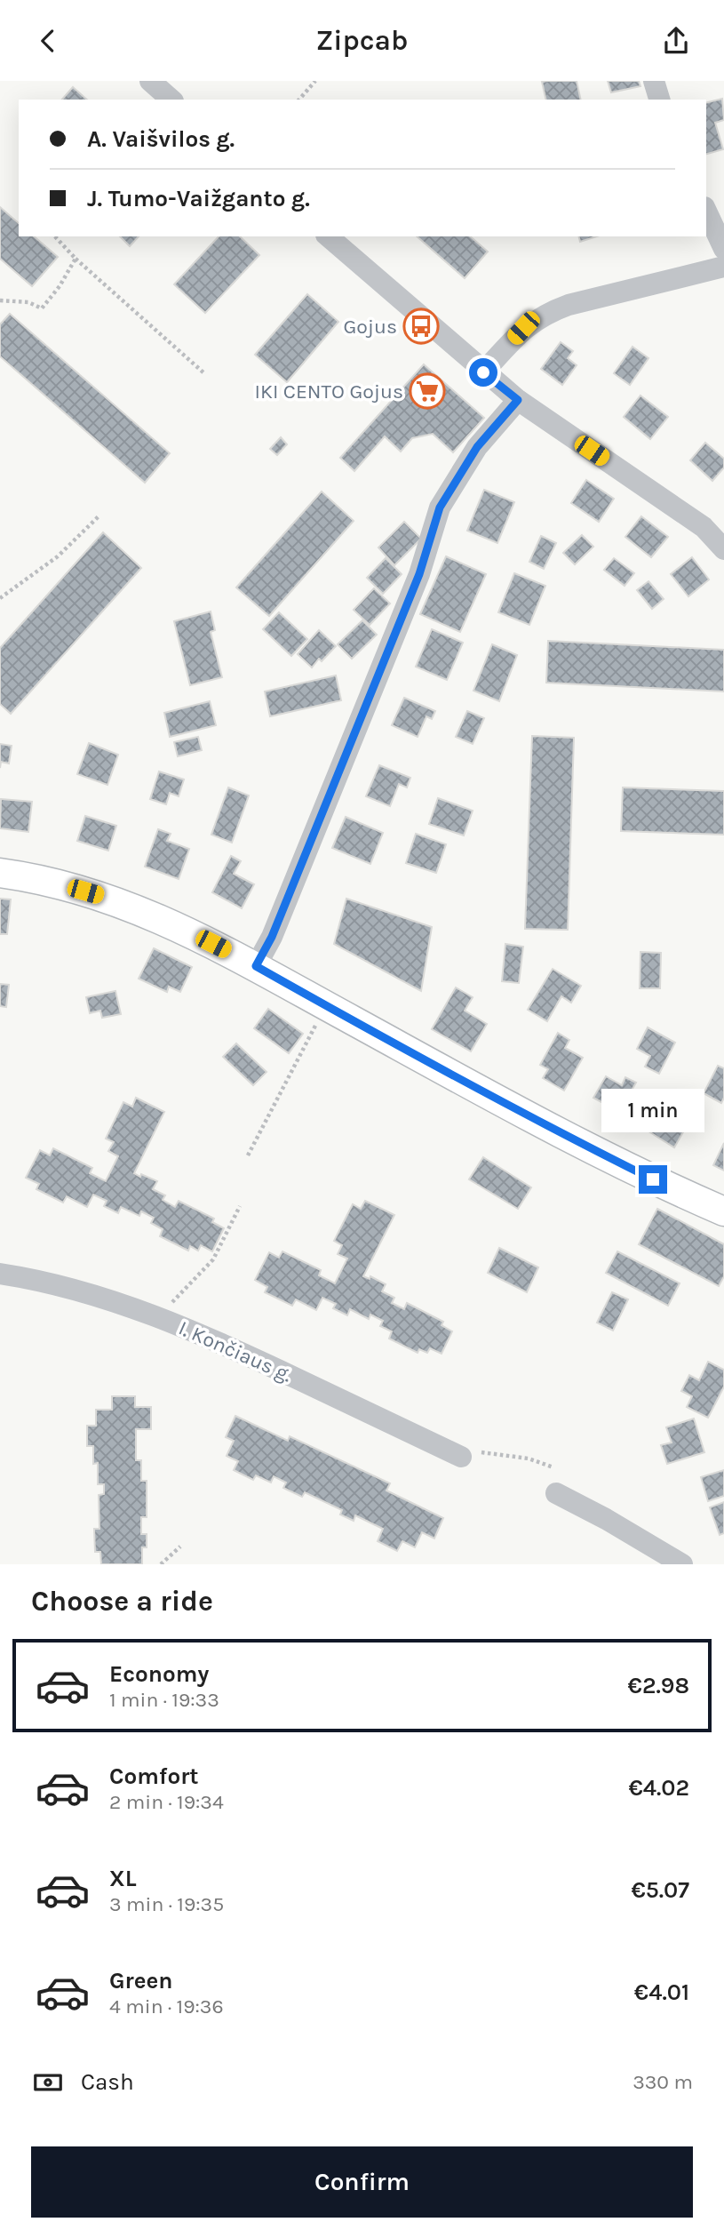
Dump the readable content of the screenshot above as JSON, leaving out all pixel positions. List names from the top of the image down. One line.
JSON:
{"streets":{"street":["I. Končiaus g."]},"places":{"bus stop":["Gojus"],"supermarket":["IKI CENTO Gojus"]},"page":{"header":"Zipcab","banner":["A. Vaišvilos g.","J. Tumo-Vaižganto g."],"bubble":"1 min","heading":"Choose a ride","list":[{"name":"Economy","note":"1 min · 19:33","value":"€2.98"},{"name":"Comfort","note":"2 min · 19:34","value":"€4.02"},{"name":"XL","note":"3 min · 19:35","value":"€5.07"},{"name":"Green","note":"4 min · 19:36","value":"€4.01"}],"pay":["Cash","330 m"],"buttons":"Confirm"}}
